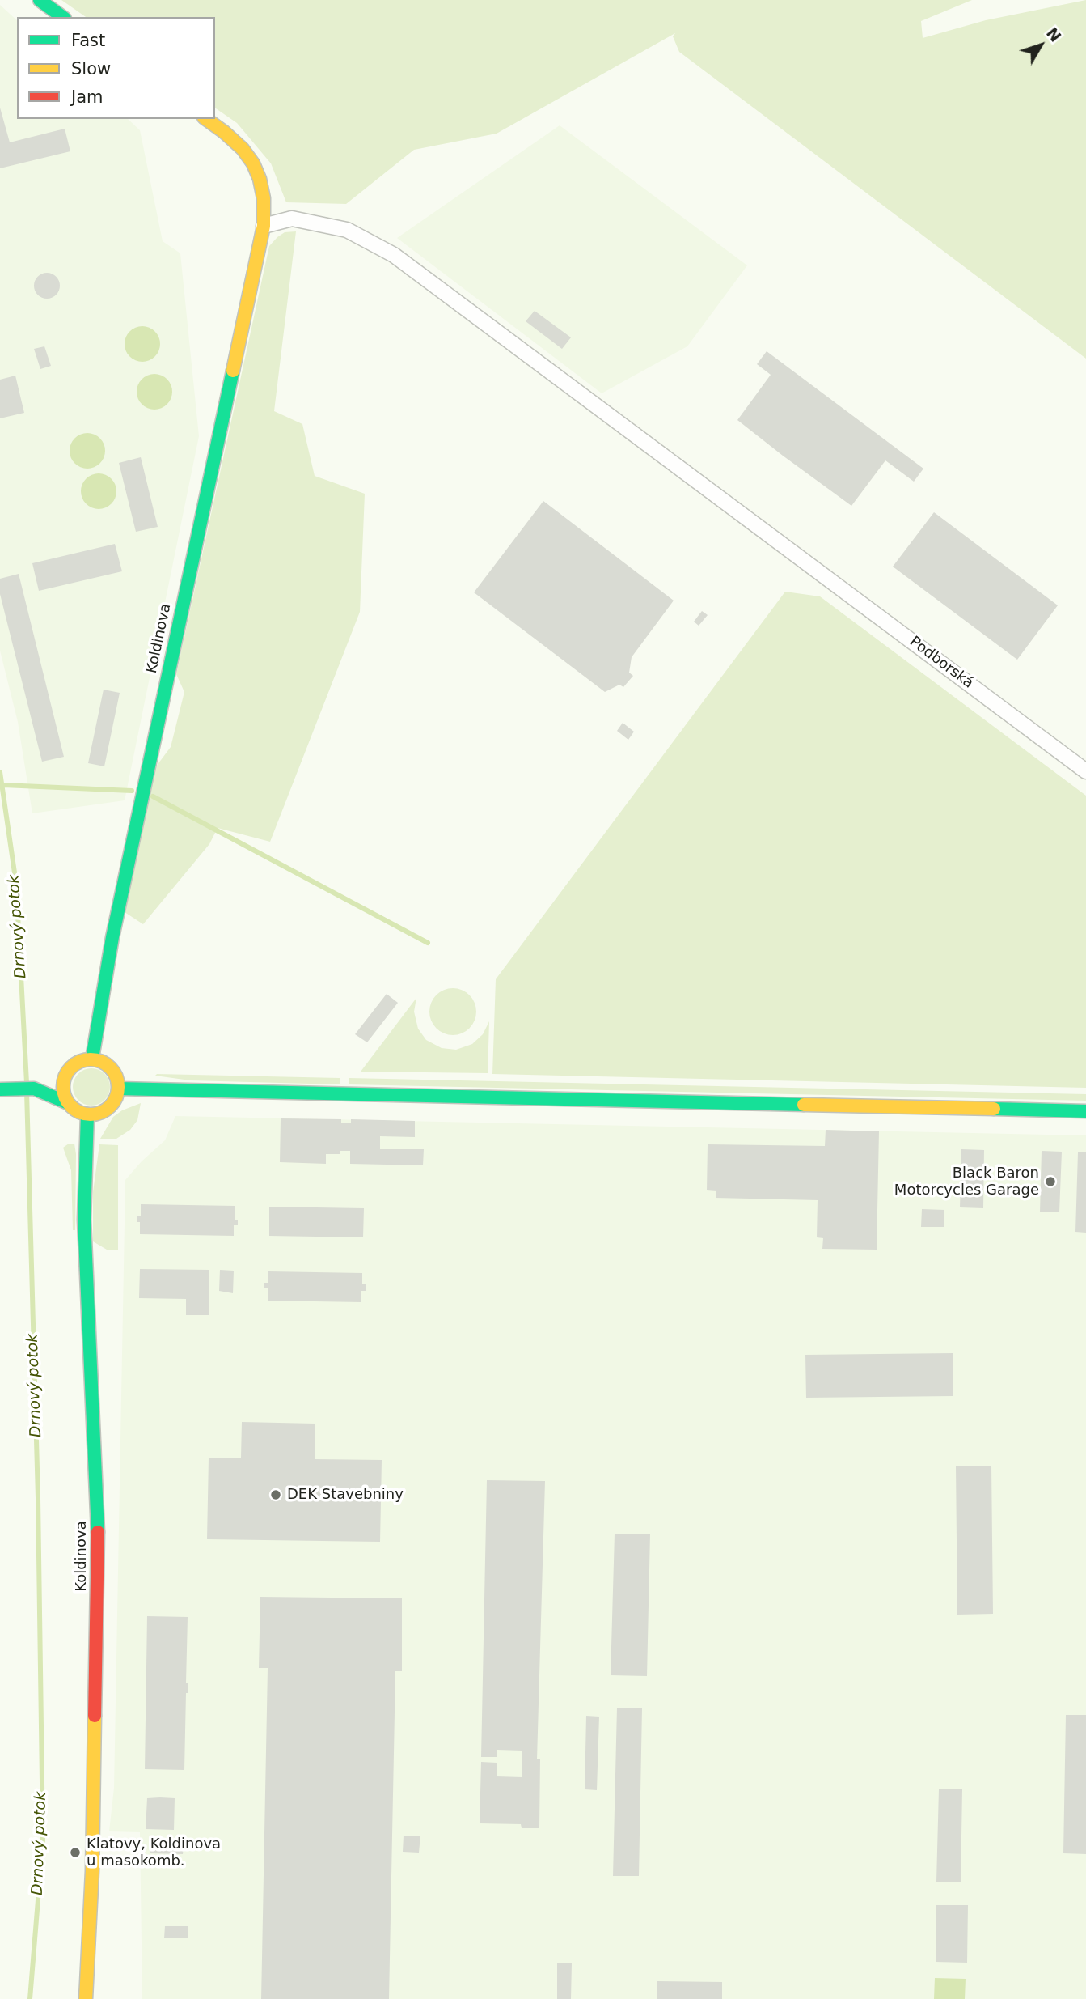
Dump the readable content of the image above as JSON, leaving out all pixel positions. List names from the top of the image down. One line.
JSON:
{"streets":{"main road":["Koldinova"],"street":["Podborská"]},"crossings":[["Koldinova","Podborská"]],"water":["Drnový potok"],"places":["Black Baron Motorcycles Garage","DEK Stavebniny","Klatovy, Koldinova u masokomb."],"legend":["Fast","Slow","Jam"],"north":"top right"}
